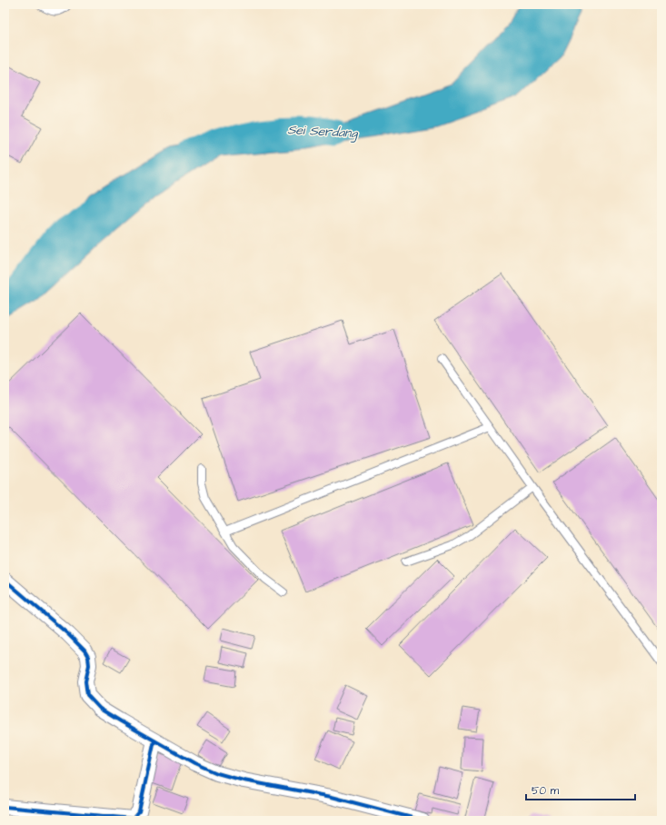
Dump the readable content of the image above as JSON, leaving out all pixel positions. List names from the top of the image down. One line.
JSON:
{"water":["Sei Serdang"],"scale_bar":"50 m"}
